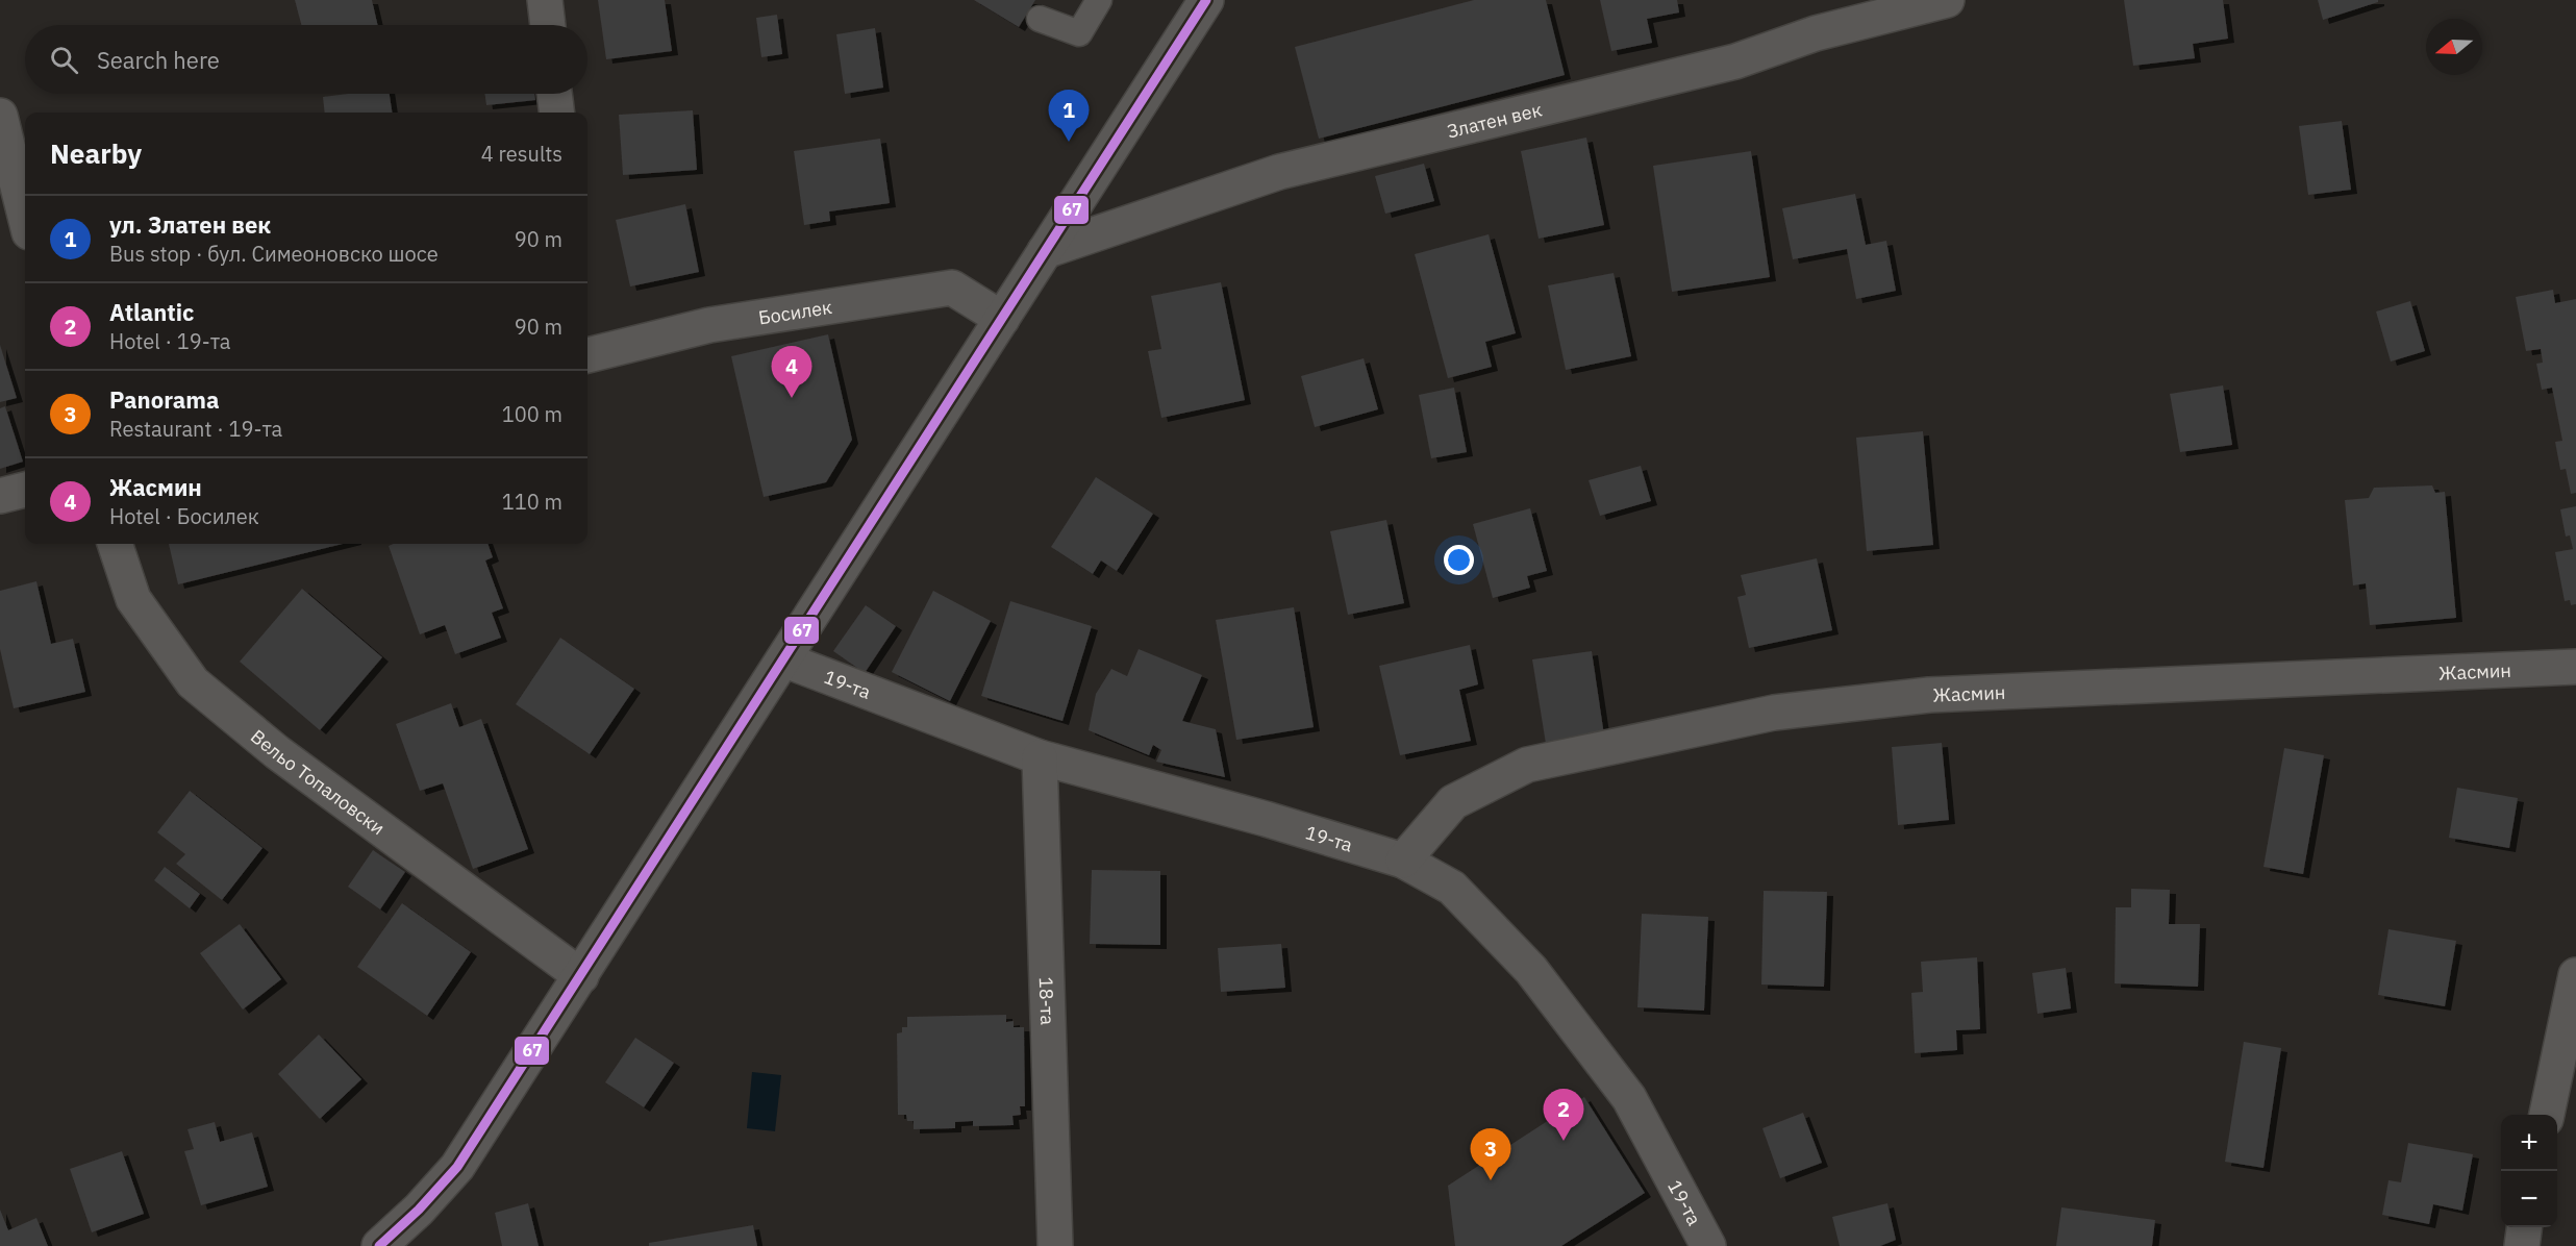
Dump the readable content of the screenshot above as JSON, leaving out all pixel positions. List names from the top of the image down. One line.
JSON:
{"streets":{"street":["Златен век","Босилек","Жасмин","19-та","Вельо Топаловски","18-та"]},"crossings":[["Жасмин","19-та"],["19-та","18-та"]],"lines":["transit line 67"],"north":"left","page":{"search":"Search here","pins":["1","4","2","3"],"heading":["Nearby","4 results"],"list":[{"mark":"1","name":"ул. Златен век","note":"Bus stop · бул. Симеоновско шосе","value":"90 m"},{"mark":"2","name":"Atlantic","note":"Hotel · 19-та","value":"90 m"},{"mark":"3","name":"Panorama","note":"Restaurant · 19-та","value":"100 m"},{"mark":"4","name":"Жасмин","note":"Hotel · Босилек","value":"110 m"}],"map_buttons":["+","−"]}}
